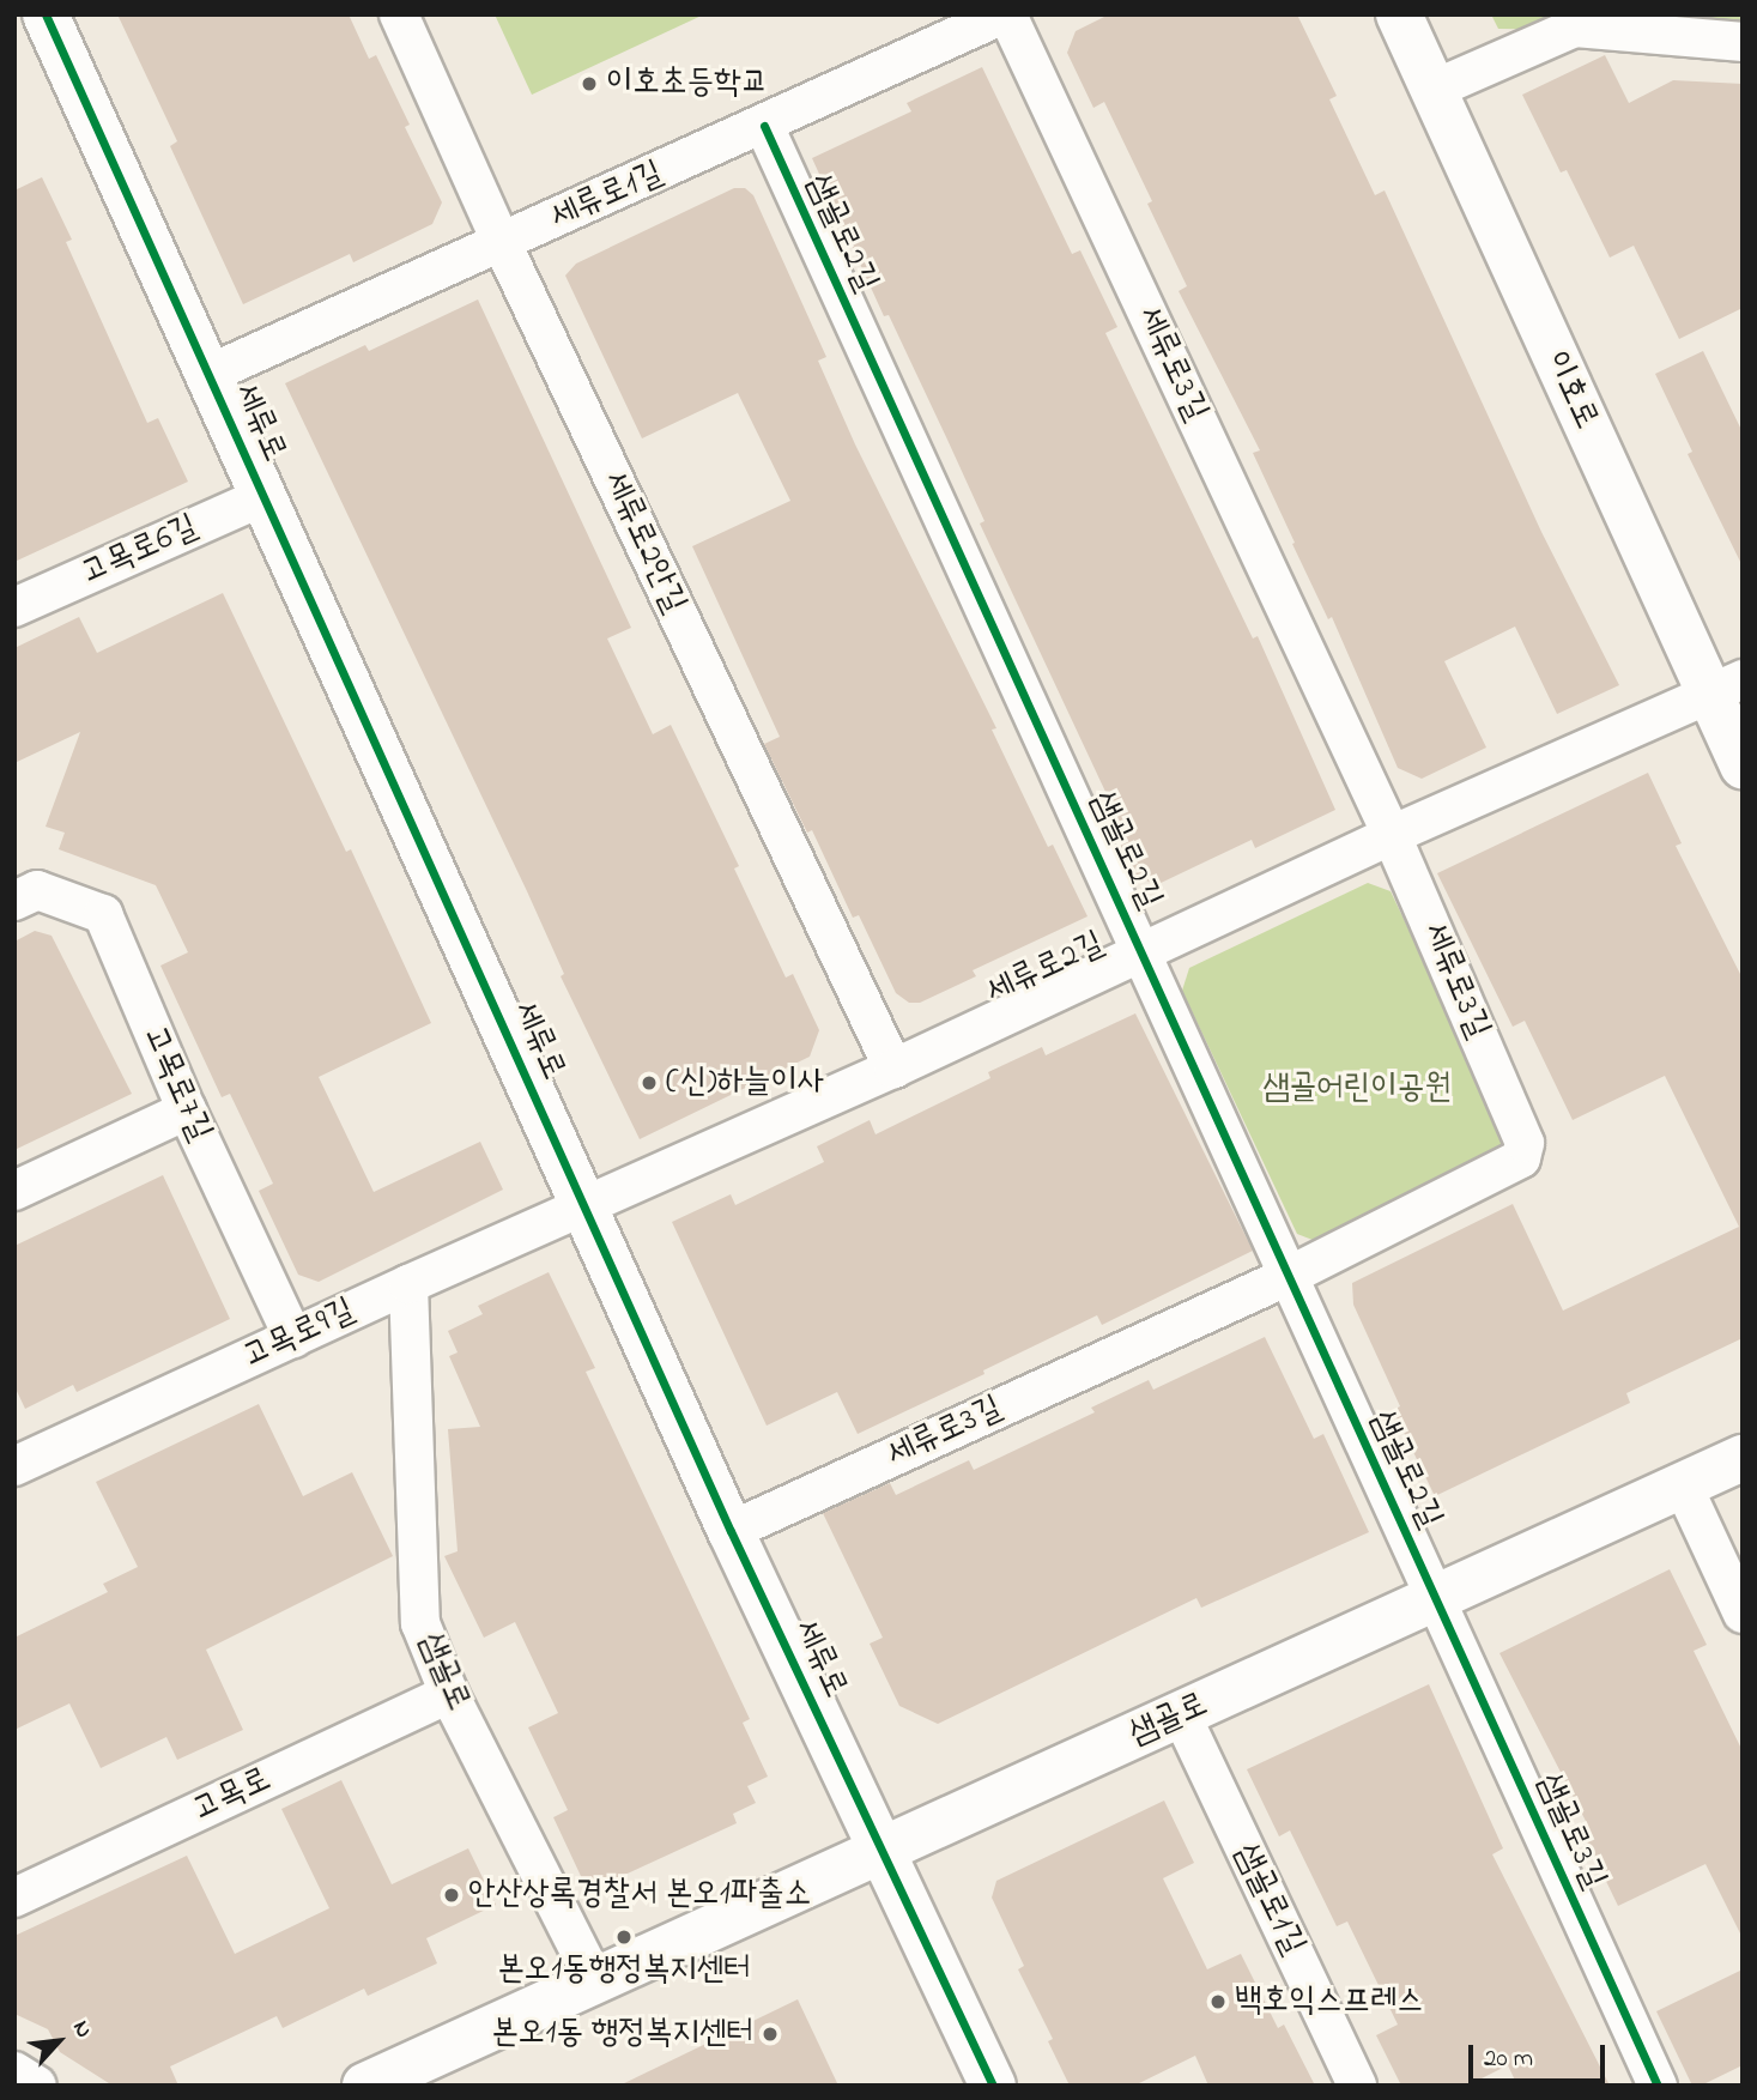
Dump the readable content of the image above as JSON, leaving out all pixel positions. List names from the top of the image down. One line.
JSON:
{"streets":{"street":["세류로1길","샘골로2길","세류로3길","이호로","세류로","세류로2안길","고목로6길","세류로2길","고목로7길","고목로9길","샘골로","고목로","샘골로3길","샘골로1길"]},"crossings":[["세류로1길","샘골로2길"],["세류로1길","세류로3길"],["세류로1길","세류로"],["세류로1길","세류로2안길"],["샘골로2길","세류로3길"],["샘골로2길","세류로2길"],["샘골로2길","샘골로"],["샘골로2길","샘골로3길"],["세류로3길","세류로"],["세류로3길","세류로2길"],["이호로","세류로2길"],["세류로","고목로6길"],["세류로","세류로2길"],["세류로","고목로9길"],["세류로","샘골로"],["세류로2안길","세류로2길"],["세류로2길","고목로9길"],["고목로7길","고목로9길"],["고목로9길","샘골로"],["샘골로","고목로"],["샘골로","샘골로3길"],["샘골로","샘골로1길"]],"parks":["샘골어린이공원"],"places":["이호초등학교","(신)하늘이사","안산상록경찰서 본오1파출소","본오1동행정복지센터","백호익스프레스","본오1동 행정복지센터"],"scale_bar":"20 m","north":"top right"}
